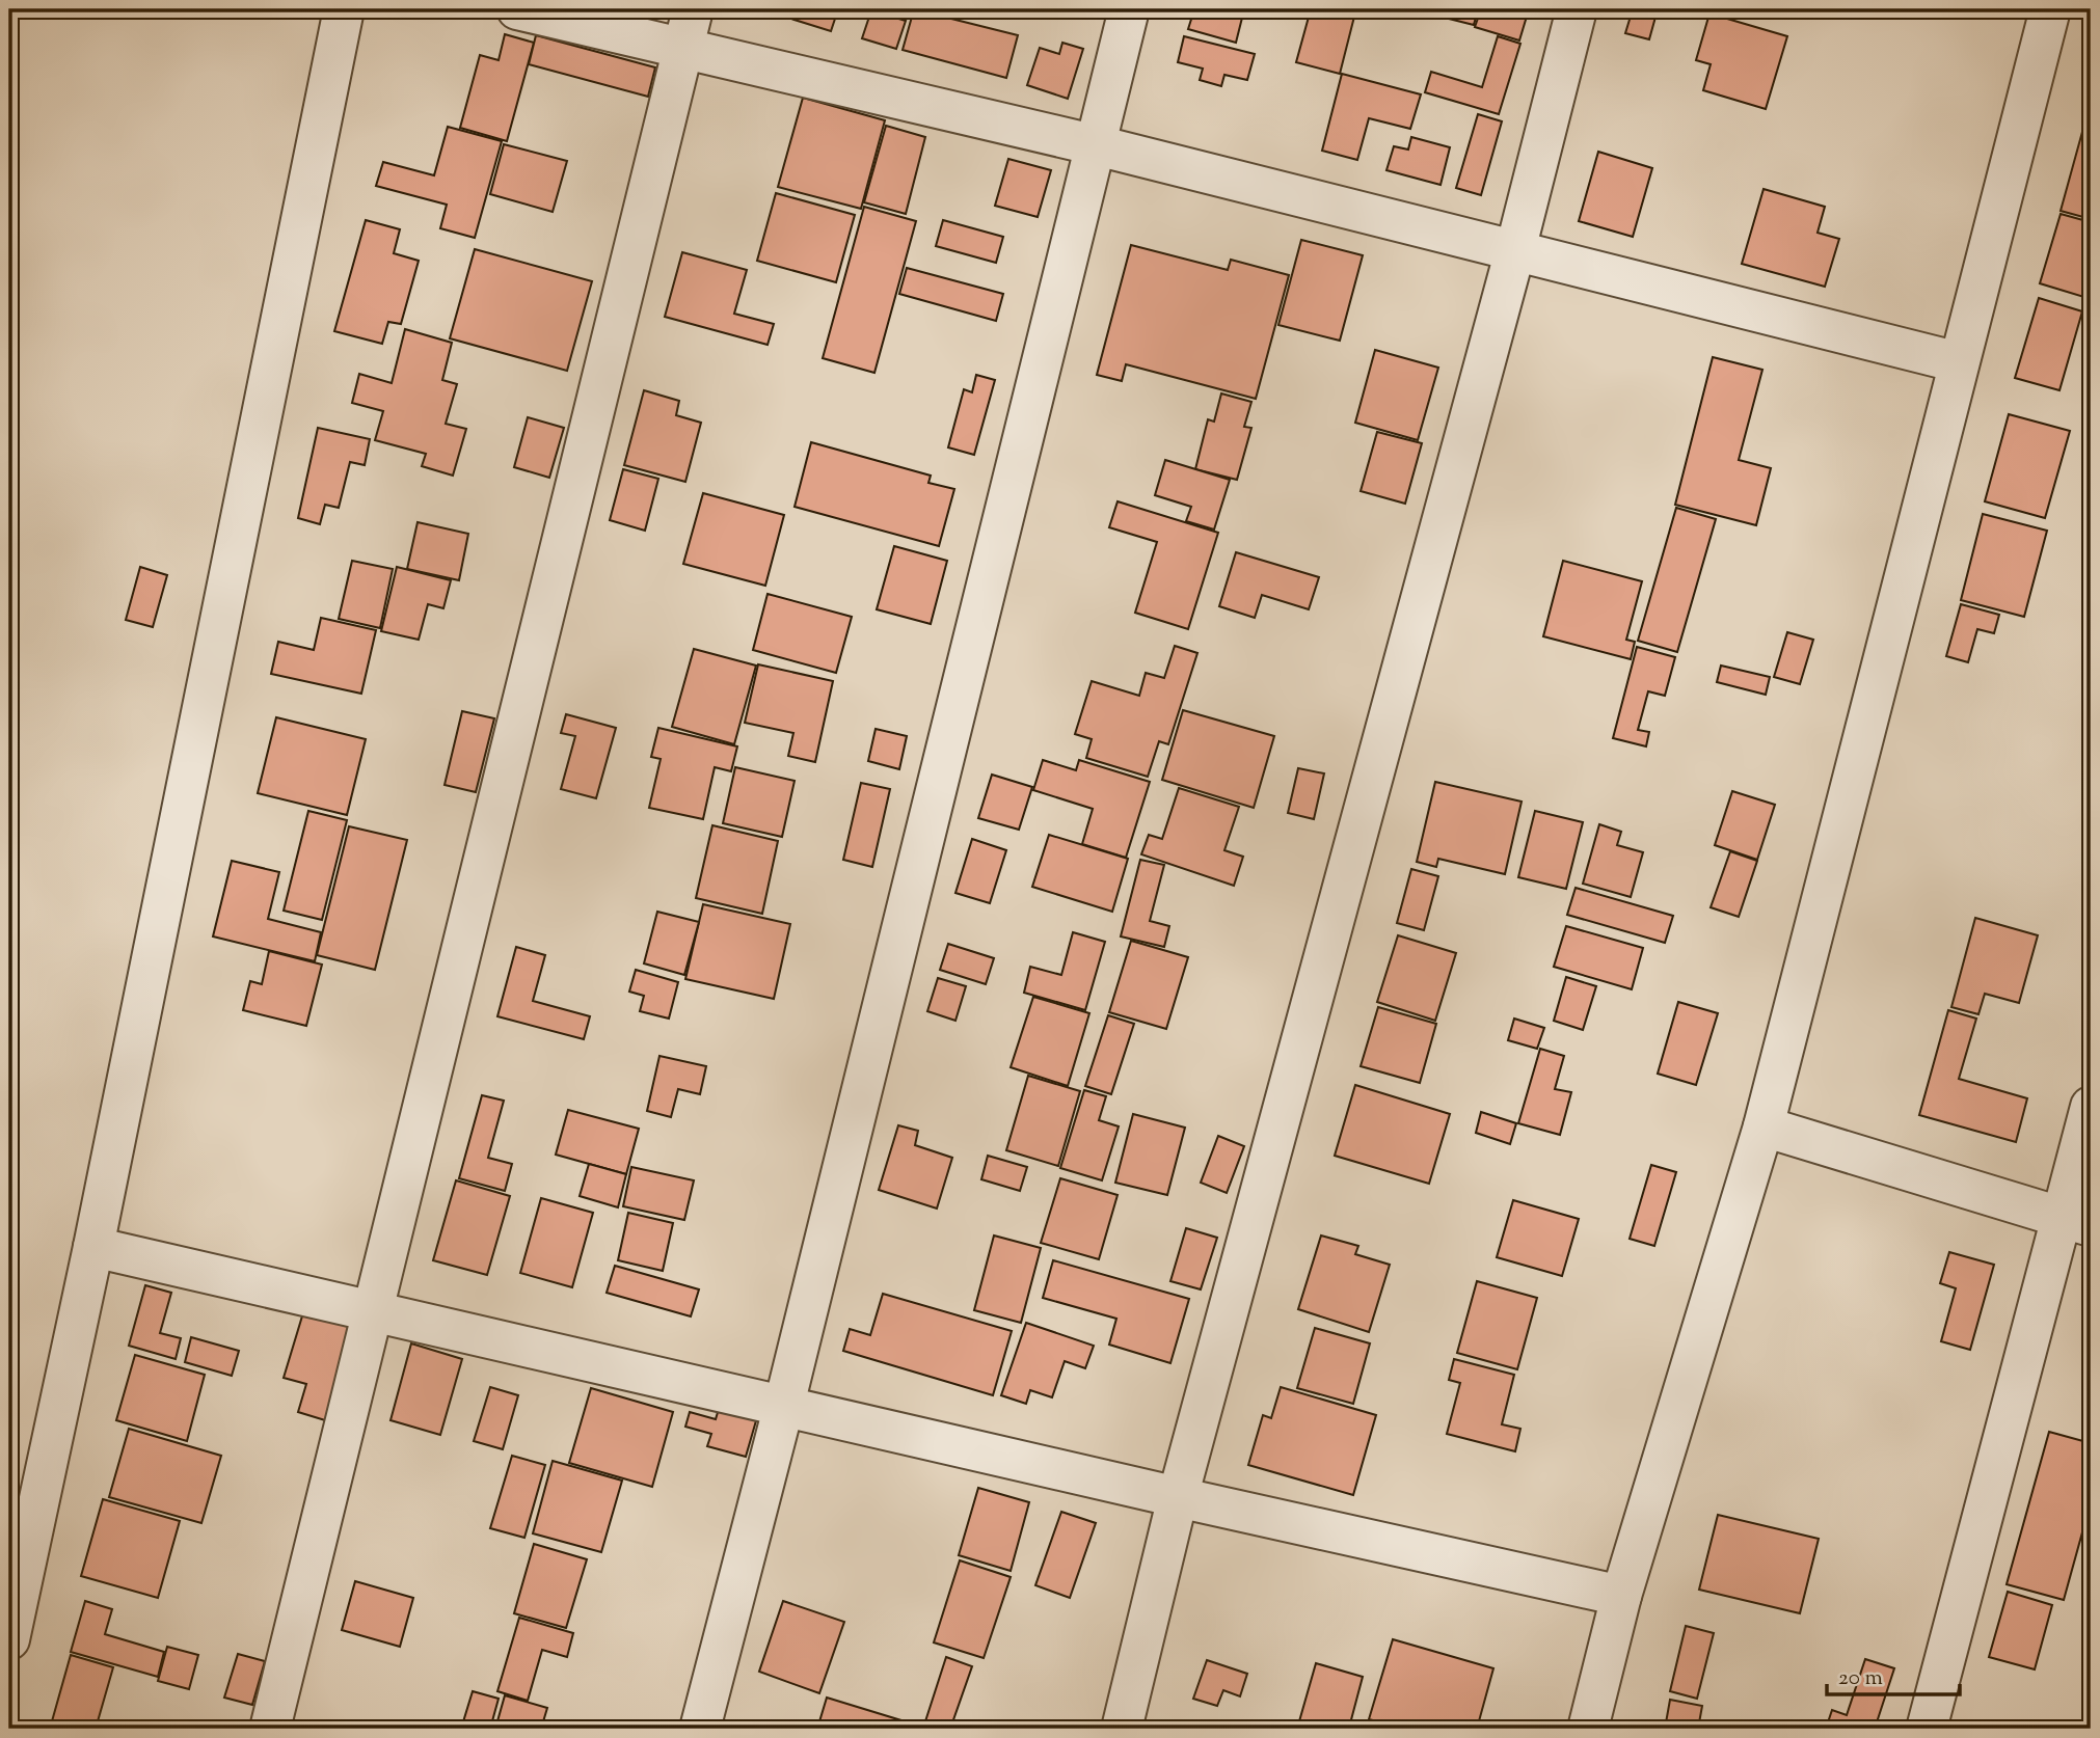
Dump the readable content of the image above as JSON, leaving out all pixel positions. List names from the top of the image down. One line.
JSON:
{"scale_bar":"20 m"}
